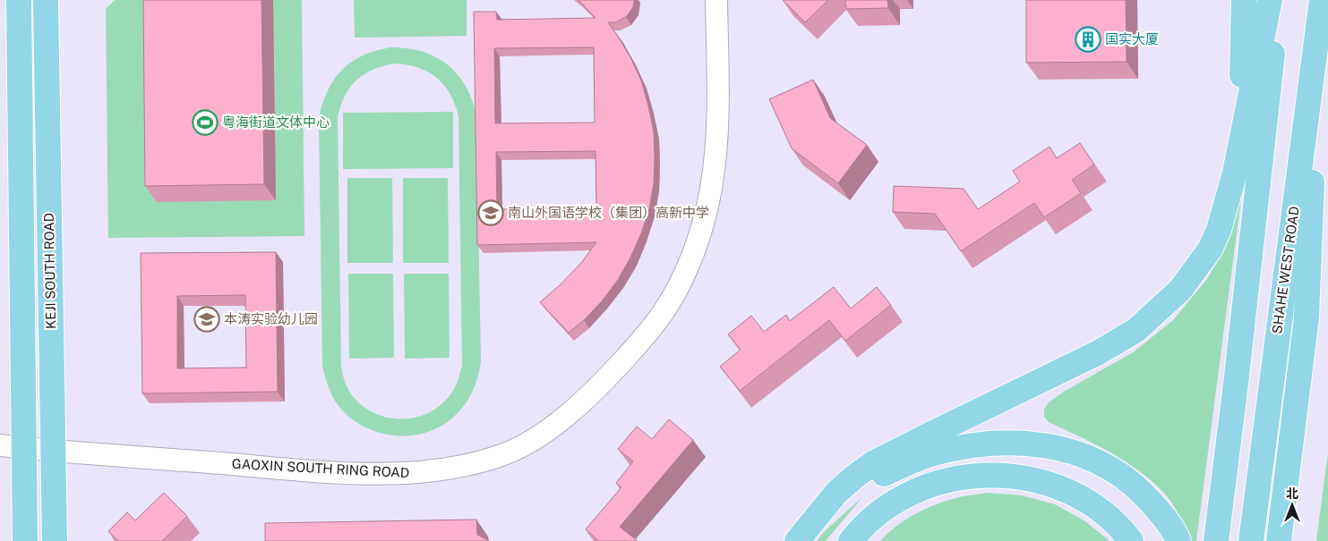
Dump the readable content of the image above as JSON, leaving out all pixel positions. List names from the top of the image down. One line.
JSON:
{"streets":{"main road":["SHAHE WEST ROAD","KEJI SOUTH ROAD"],"street":["GAOXIN SOUTH RING ROAD"]},"crossings":[["KEJI SOUTH ROAD","GAOXIN SOUTH RING ROAD"]],"places":{"building":["国实大厦"],"sports":["粤海街道文体中心"],"school or university":["南山外国语学校（集团）高新中学","本涛实验幼儿园"]},"north":"top"}
